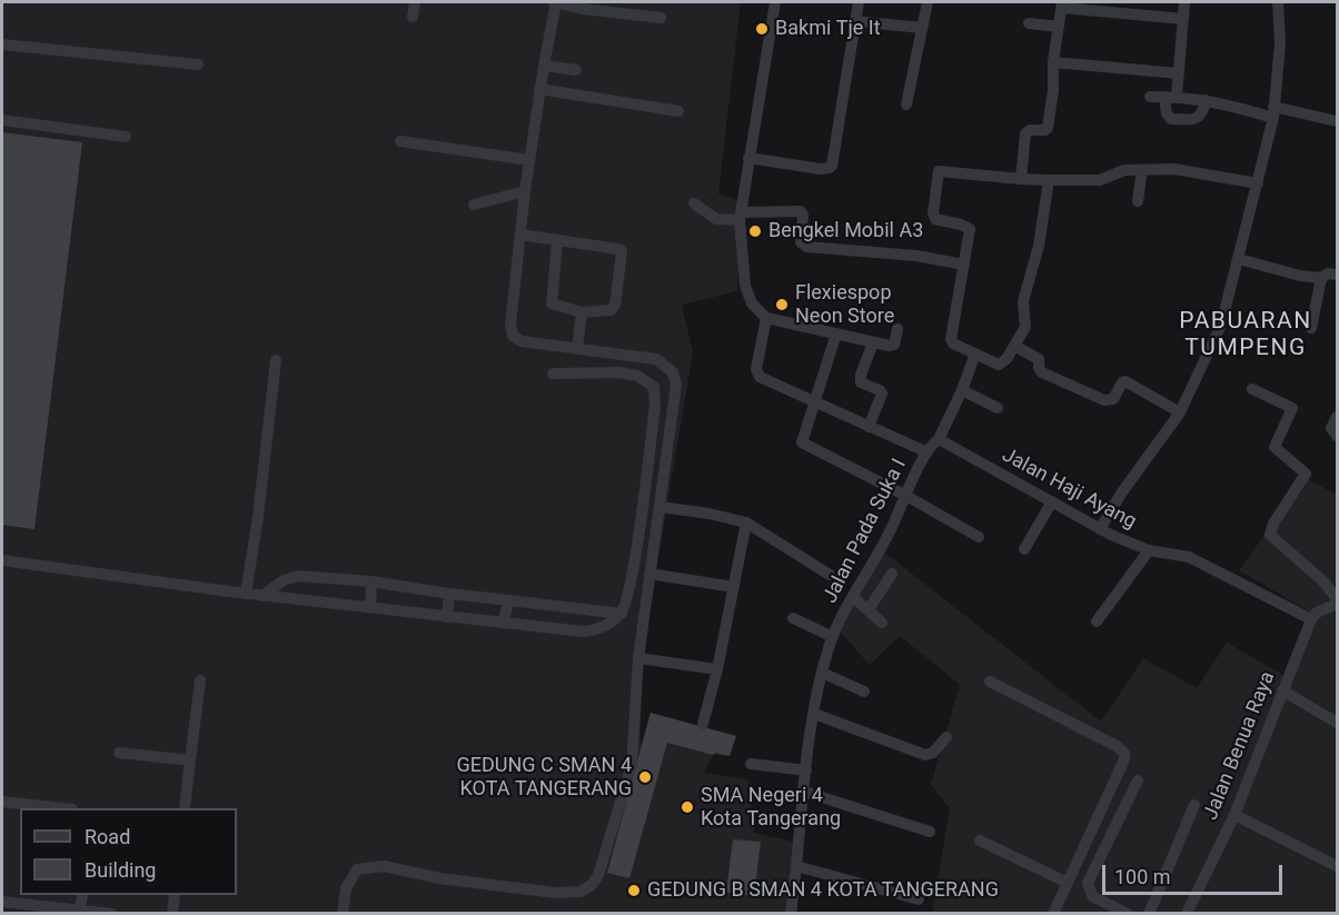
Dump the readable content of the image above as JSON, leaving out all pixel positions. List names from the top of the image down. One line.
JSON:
{"streets":{"street":["Jalan Haji Ayang","Jalan Pada Suka I","Jalan Benua Raya"]},"crossings":[["Jalan Haji Ayang","Jalan Benua Raya"]],"districts":["PABUARAN TUMPENG"],"places":["Bakmi Tje It","Bengkel Mobil A3","Flexiespop Neon Store","GEDUNG C SMAN 4 KOTA TANGERANG","SMA Negeri 4 Kota Tangerang","GEDUNG B SMAN 4 KOTA TANGERANG"],"legend":["Road","Building"],"scale_bar":"100 m"}
